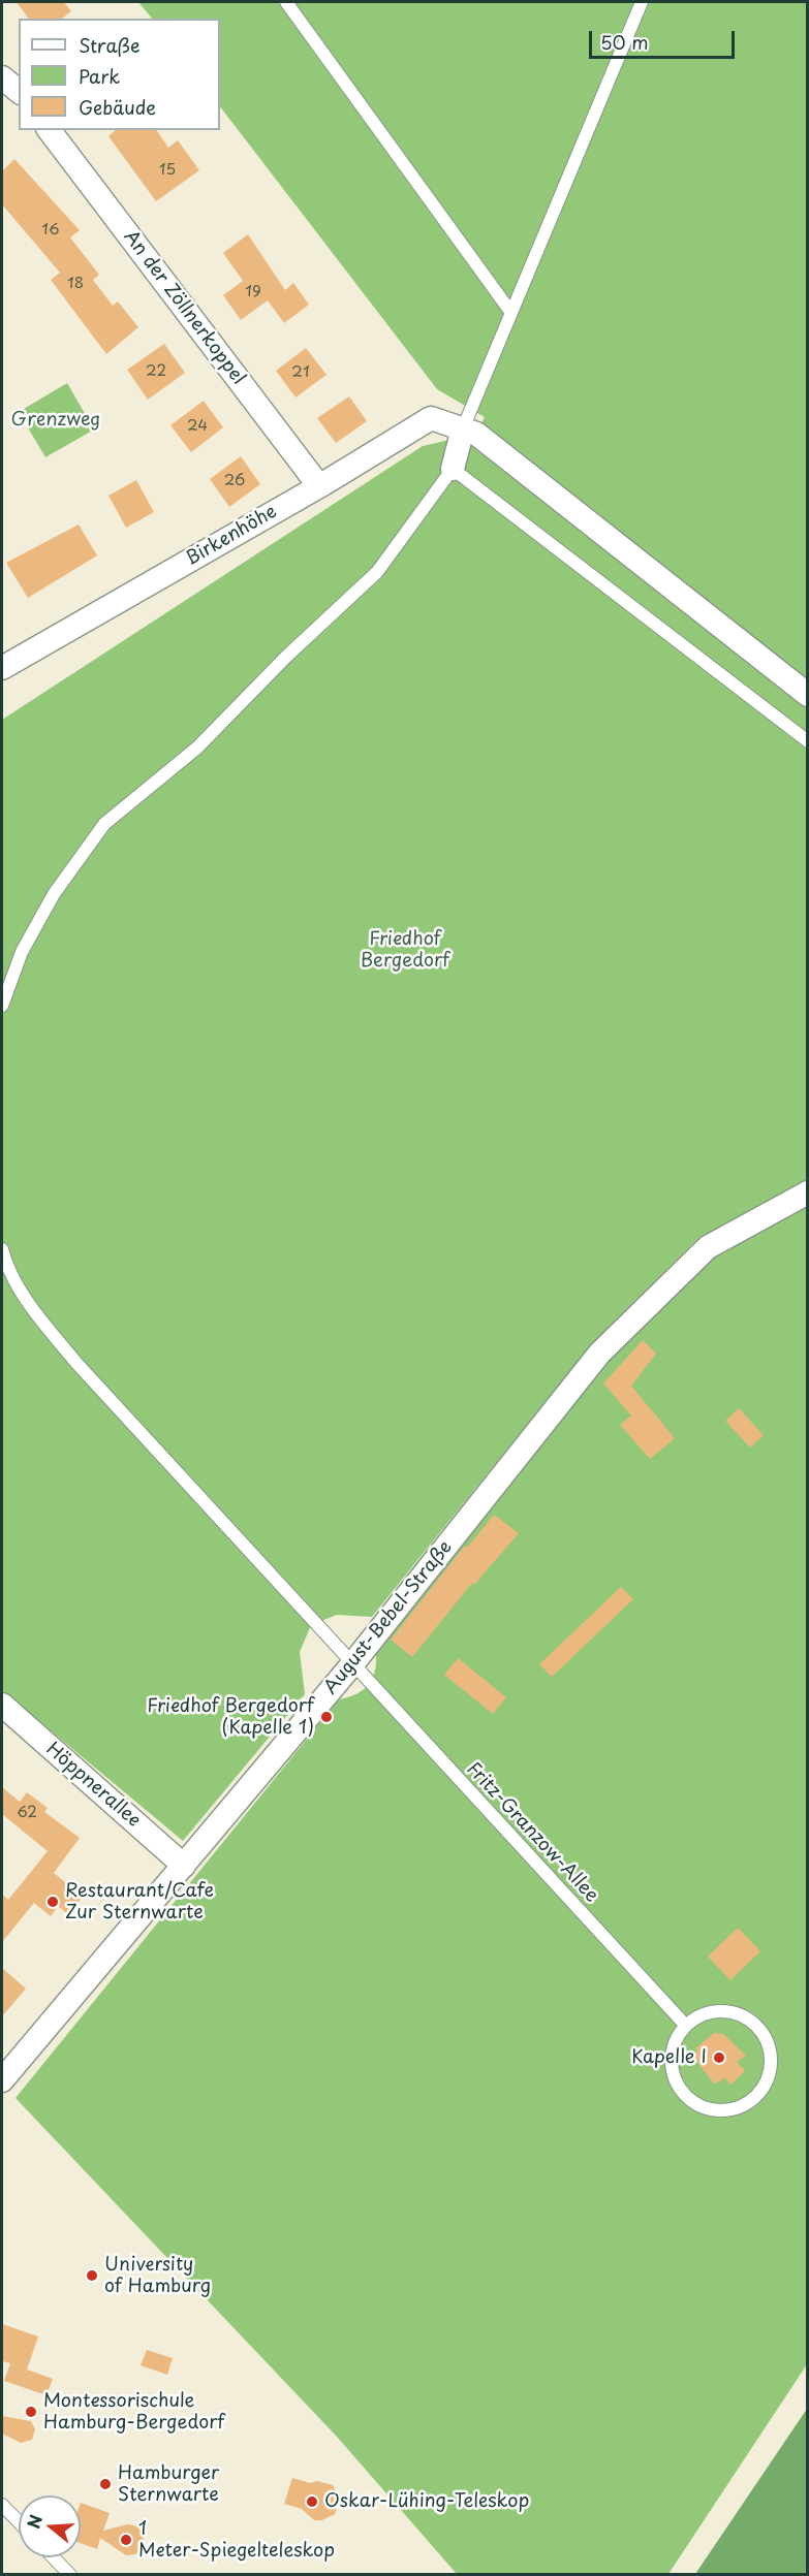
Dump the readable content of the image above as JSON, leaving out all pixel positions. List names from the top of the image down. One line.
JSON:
{"streets":{"street":["An der Zöllnerkoppel","Birkenhöhe","August-Bebel-Straße","Höppnerallee"],"lane":["Fritz-Granzow-Allee"]},"crossings":[["An der Zöllnerkoppel","Birkenhöhe"],["August-Bebel-Straße","Höppnerallee"],["August-Bebel-Straße","Fritz-Granzow-Allee"]],"parks":["Grenzweg","Friedhof Bergedorf"],"places":["Friedhof Bergedorf (Kapelle 1)","Restaurant/Cafe Zur Sternwarte","Kapelle I","University of Hamburg","Montessorischule Hamburg-Bergedorf","Hamburger Sternwarte","Oskar-Lühing-Teleskop","1 Meter-Spiegelteleskop"],"house_numbers":["15","16","18","19","22","21","24","26","62"],"legend":["Straße","Park","Gebäude"],"scale_bar":"50 m","north":"left"}
